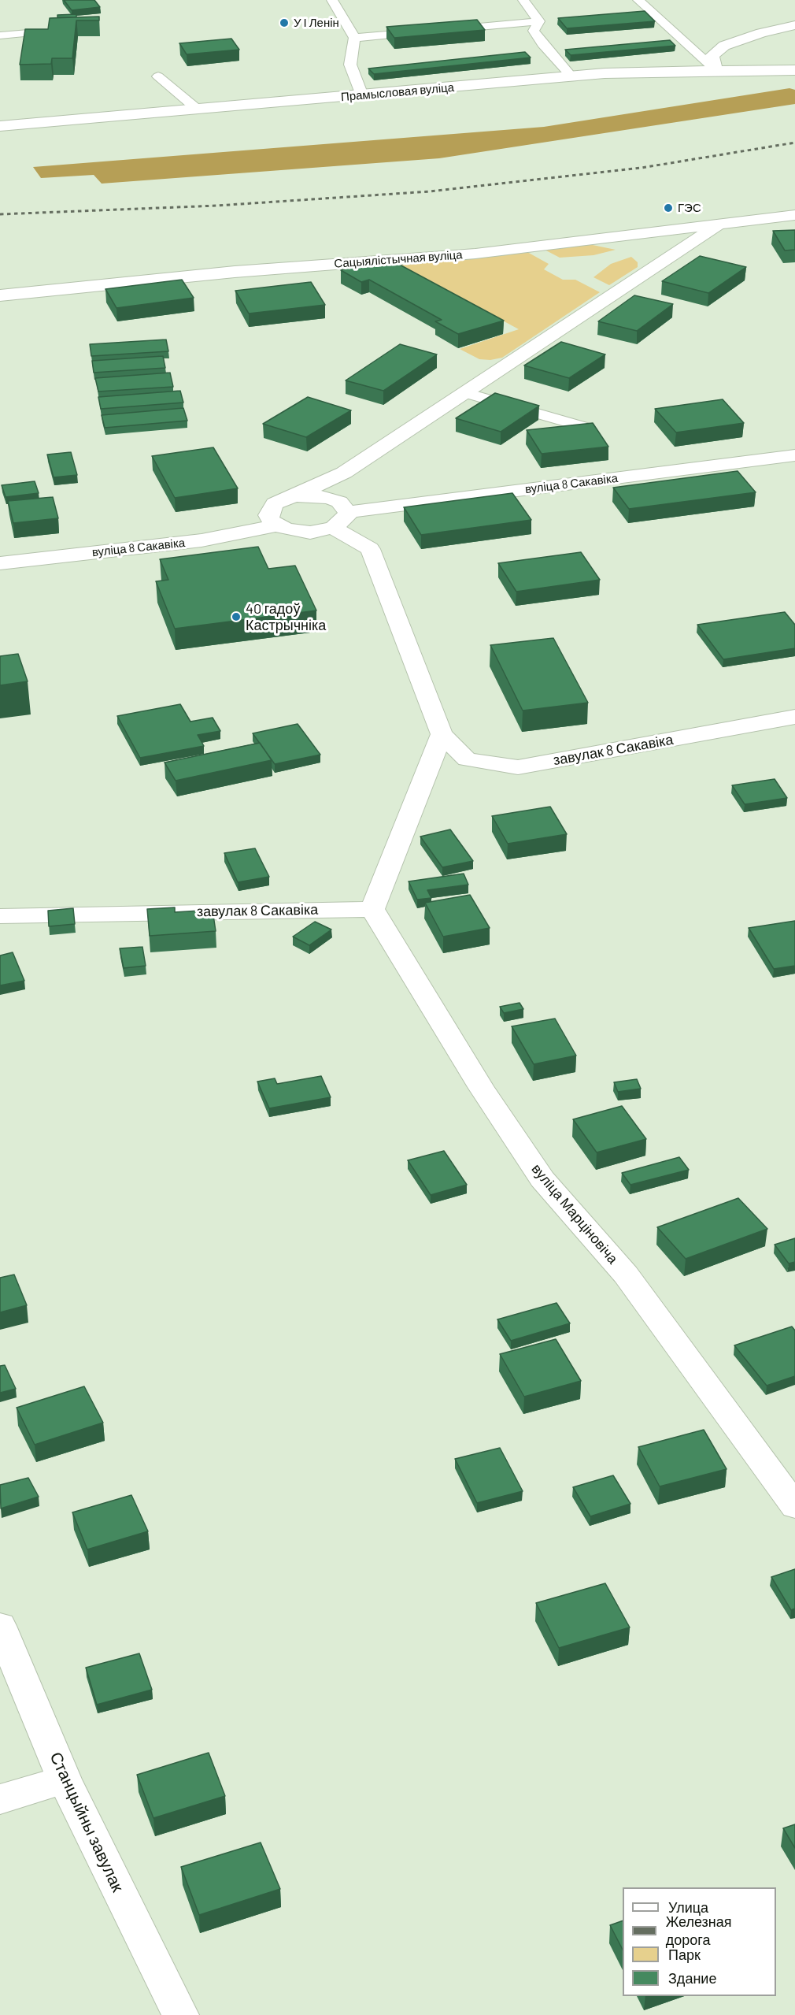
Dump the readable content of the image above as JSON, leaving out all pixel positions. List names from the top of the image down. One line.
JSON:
{"streets":{"street":["Прамысловая вуліца","Сацыялістычная вуліца","вуліца 8 Сакавіка","завулак 8 Сакавіка","вуліца Марціновіча","Станцыйны завулак"]},"crossings":[["завулак 8 Сакавіка","вуліца Марціновіча"]],"places":["У І Ленін","ГЭС","40 гадоў Кастрычніка"],"legend":["Улица","Железная дорога","Парк","Здание"]}
